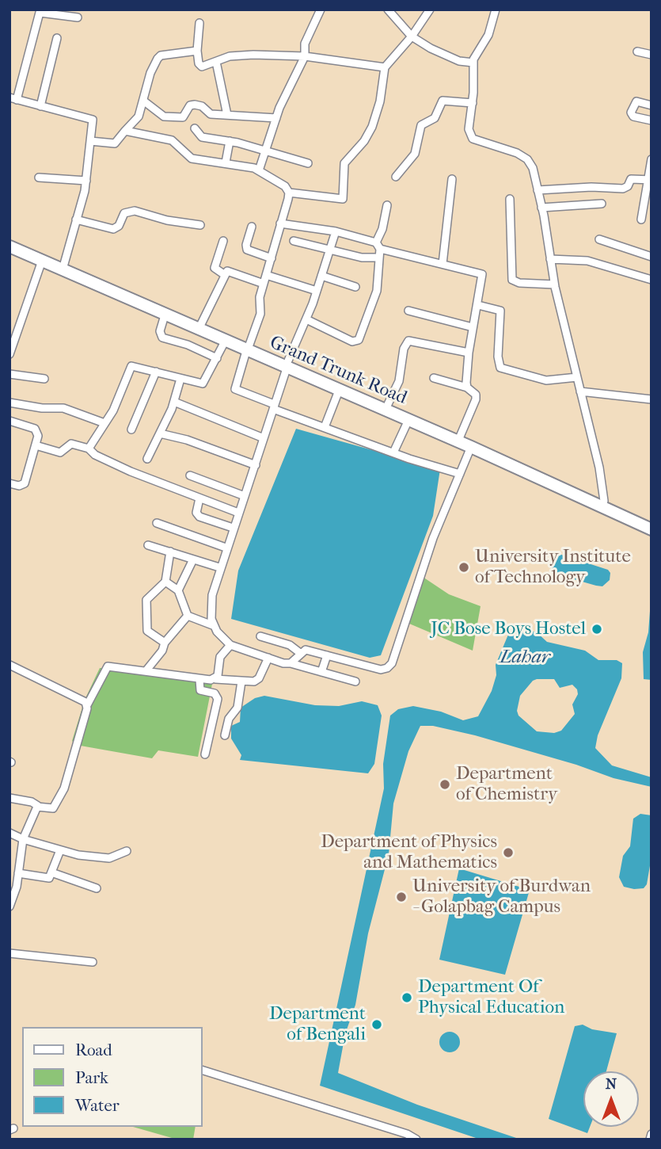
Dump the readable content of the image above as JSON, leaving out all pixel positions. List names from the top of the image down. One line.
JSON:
{"streets":{"main road":["Grand Trunk Road"]},"water":["Lahar"],"places":["University Institute of Technology","JC Bose Boys Hostel","Department of Chemistry","Department of Physics and Mathematics","University of Burdwan - Golapbag Campus","Department Of Physical Education","Department of Bengali"],"legend":["Road","Park","Water"],"north":"top"}
